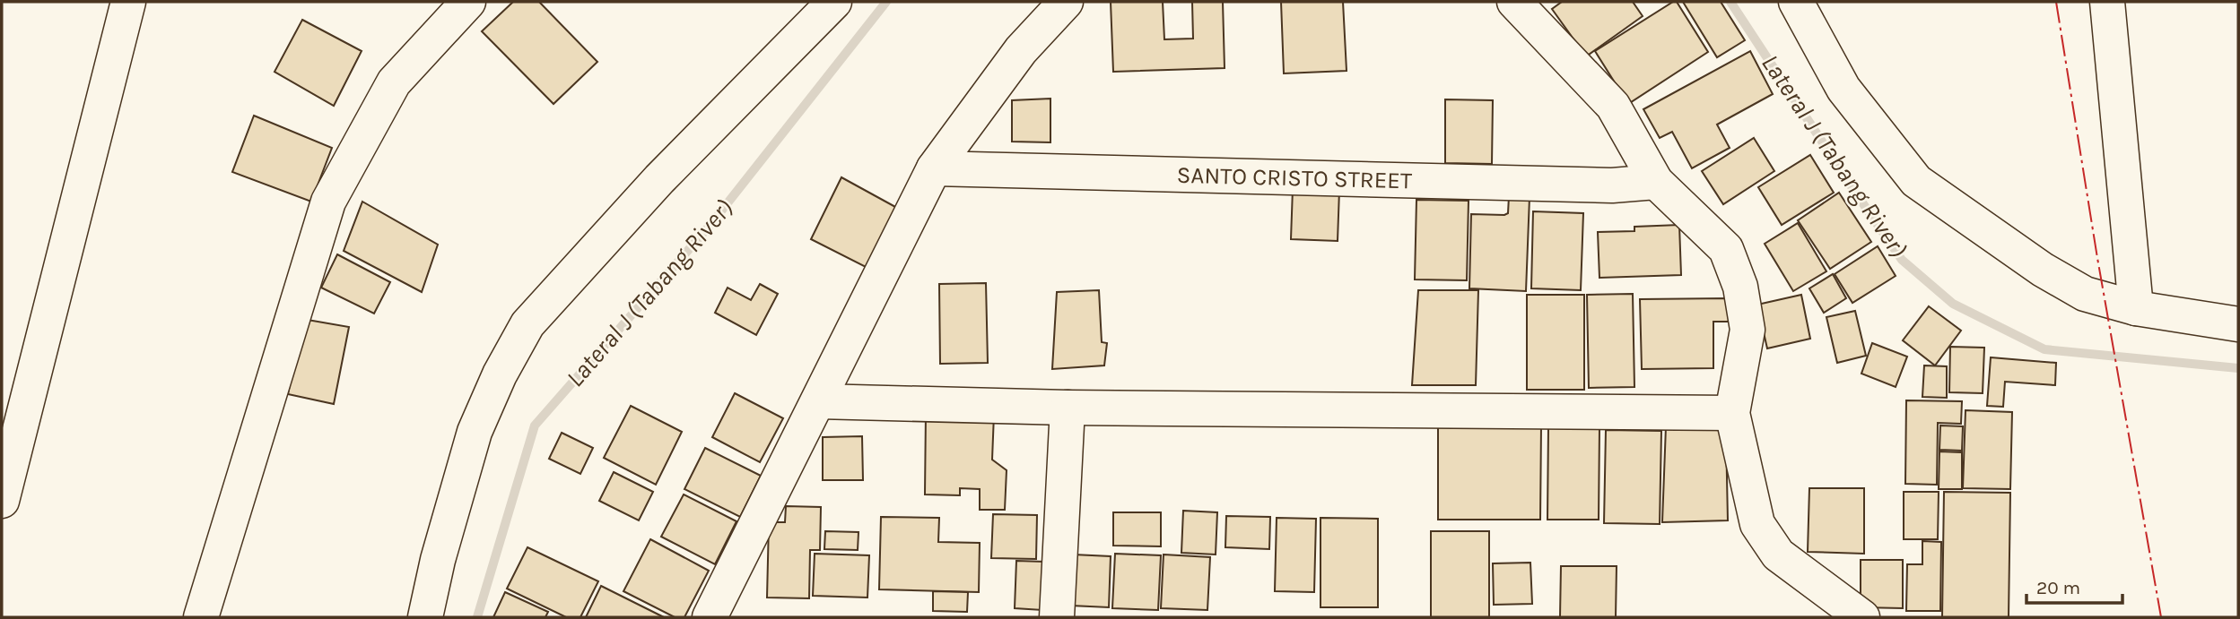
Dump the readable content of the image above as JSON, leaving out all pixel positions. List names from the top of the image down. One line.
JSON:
{"streets":{"street":["SANTO CRISTO STREET"]},"water":["Lateral J (Tabang River)"],"scale_bar":"20 m"}
